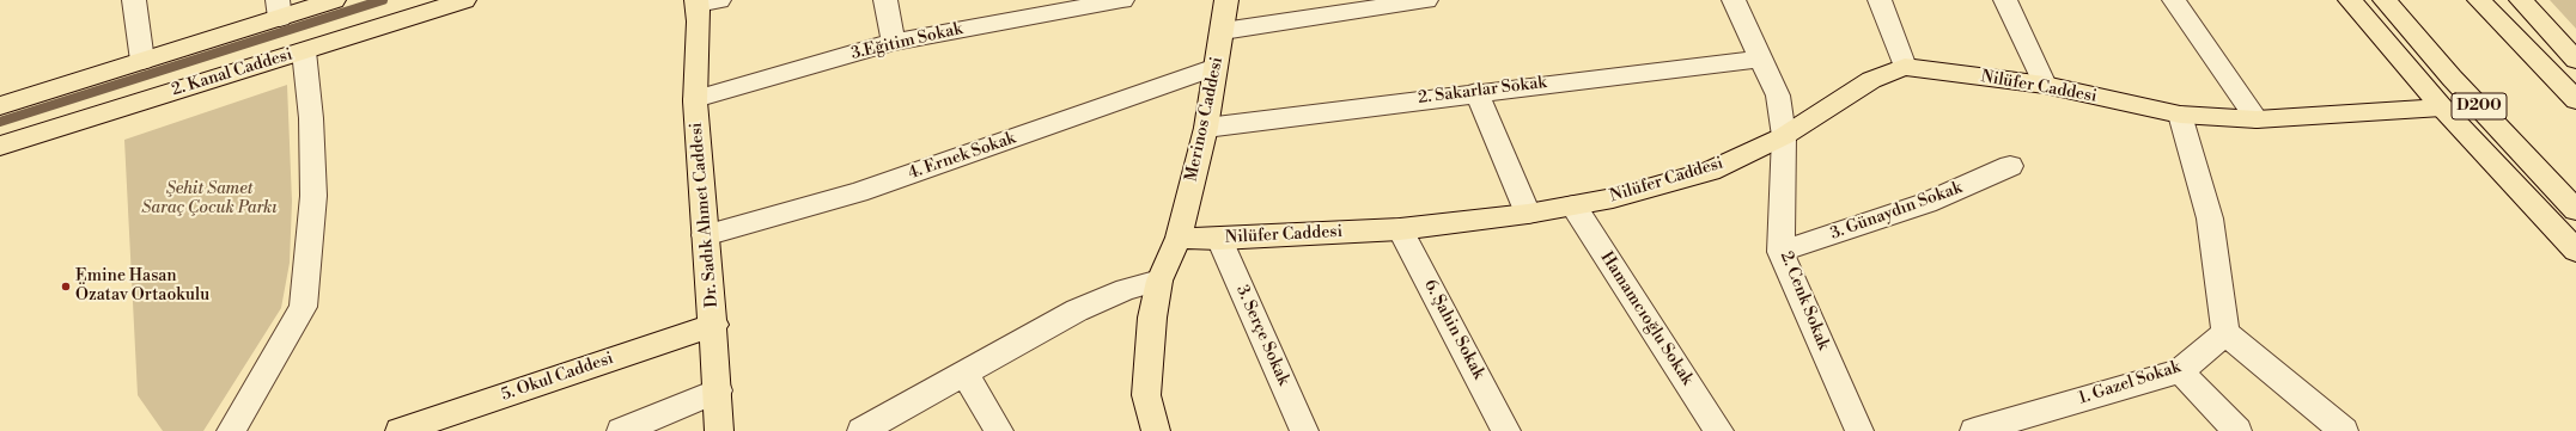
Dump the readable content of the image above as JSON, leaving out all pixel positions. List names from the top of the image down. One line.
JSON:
{"streets":{"main road":["2. Kanal Caddesi","Nilüfer Caddesi","D200","Merinos Caddesi","Dr. Sadık Ahmet Caddesi","5. Okul Caddesi"],"street":["3.Eğitim Sokak","2. Sakarlar Sokak","4. Ernek Sokak","3. Günaydın Sokak","2. Cenk Sokak","Hamamcıoğlu Sokak","6. Şahin Sokak","3. Serçe Sokak","1. Gazel Sokak"]},"crossings":[["3.Eğitim Sokak","Dr. Sadık Ahmet Caddesi"],["Nilüfer Caddesi","Merinos Caddesi"],["Nilüfer Caddesi","2. Cenk Sokak"],["Nilüfer Caddesi","Hamamcıoğlu Sokak"],["Nilüfer Caddesi","6. Şahin Sokak"],["Nilüfer Caddesi","3. Serçe Sokak"],["2. Sakarlar Sokak","Merinos Caddesi"],["2. Sakarlar Sokak","2. Cenk Sokak"],["Merinos Caddesi","4. Ernek Sokak"],["4. Ernek Sokak","Dr. Sadık Ahmet Caddesi"],["3. Günaydın Sokak","2. Cenk Sokak"],["Dr. Sadık Ahmet Caddesi","5. Okul Caddesi"]],"parks":["Şehit Samet Saraç Çocuk Parkı"],"places":["Emine Hasan Özatav Ortaokulu"]}
